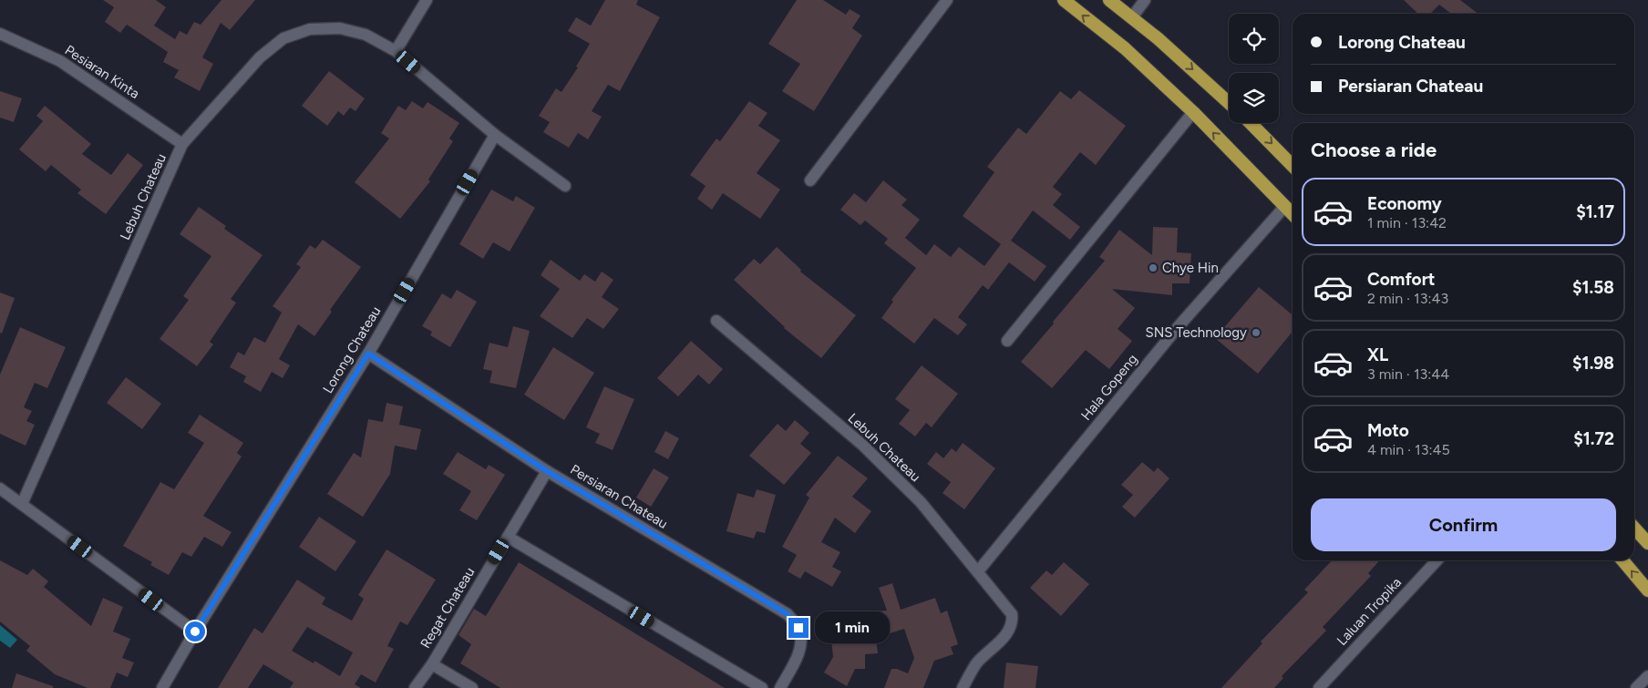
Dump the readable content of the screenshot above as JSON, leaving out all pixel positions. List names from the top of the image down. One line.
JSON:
{"streets":{"street":["Pesiaran Kinta","Lebuh Chateau","Lorong Chateau","Hala Gopeng","Persiaran Chateau","Regat Chateau","Laluan Tropika"]},"crossings":[["Pesiaran Kinta","Lebuh Chateau"],["Lebuh Chateau","Hala Gopeng"],["Lorong Chateau","Persiaran Chateau"],["Persiaran Chateau","Regat Chateau"]],"places":["Chye Hin","SNS Technology"],"page":{"banner":["Lorong Chateau","Persiaran Chateau"],"heading":"Choose a ride","list":[{"name":"Economy","note":"1 min · 13:42","value":"$1.17"},{"name":"Comfort","note":"2 min · 13:43","value":"$1.58"},{"name":"XL","note":"3 min · 13:44","value":"$1.98"},{"name":"Moto","note":"4 min · 13:45","value":"$1.72"}],"buttons":"Confirm","bubble":"1 min"}}
